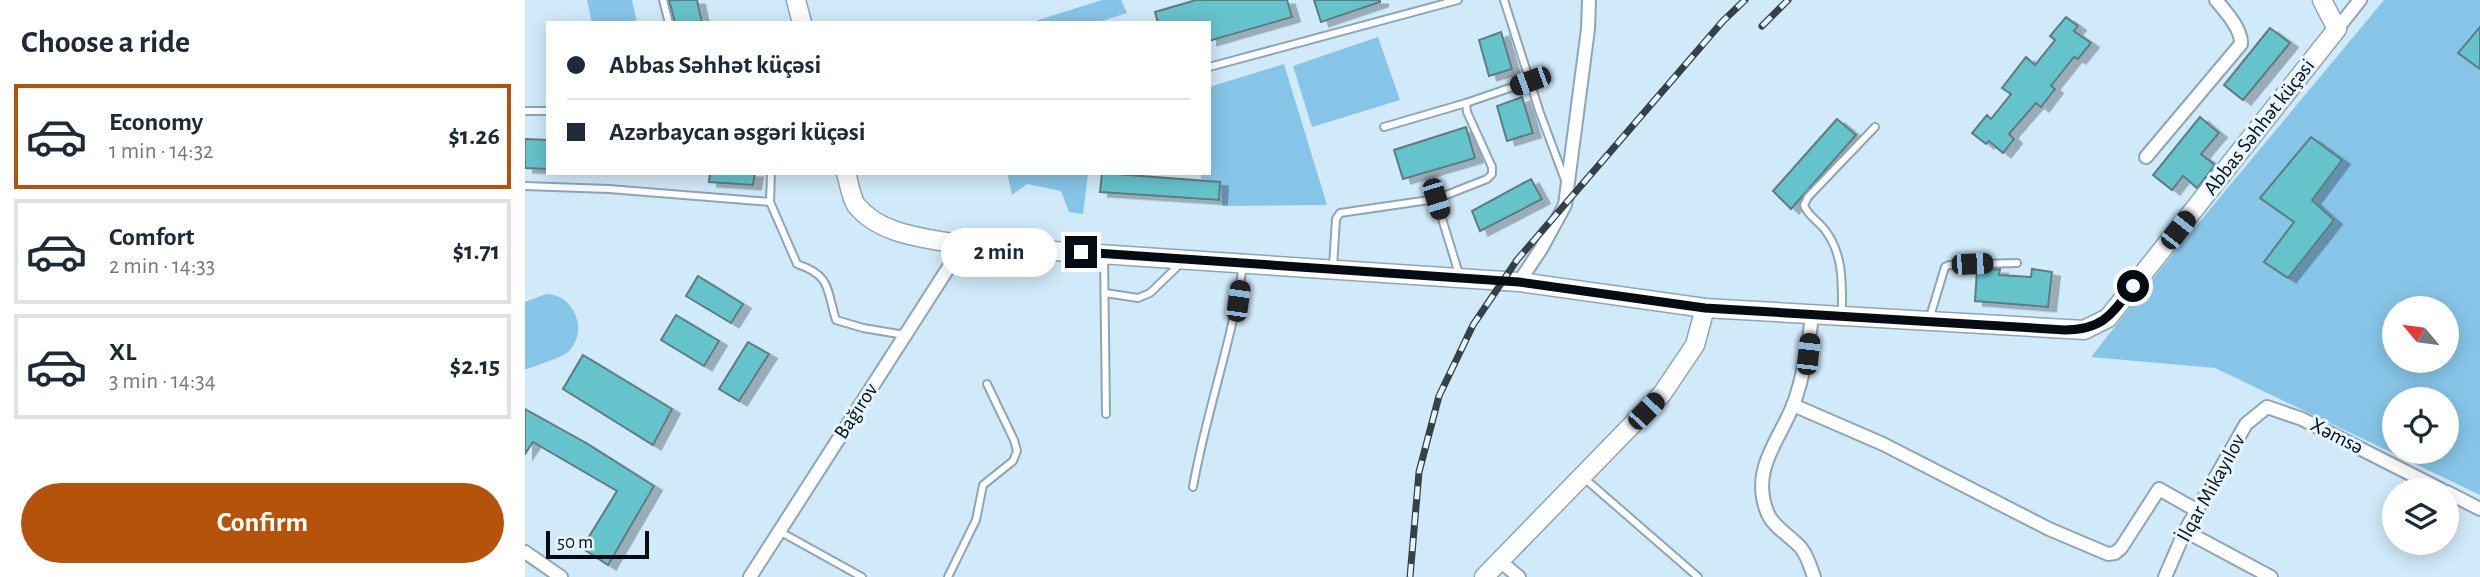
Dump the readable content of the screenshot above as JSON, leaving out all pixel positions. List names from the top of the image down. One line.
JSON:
{"streets":{"main road":["Abbas Səhhət küçəsi"],"street":["Bağırov","Xəmsə","İlqar Mikayılov"]},"crossings":[["Abbas Səhhət küçəsi","Bağırov"],["Xəmsə","İlqar Mikayılov"]],"scale_bar":"50 m","north":"top left","page":{"heading":"Choose a ride","banner":["Abbas Səhhət küçəsi","Azərbaycan əsgəri küçəsi"],"list":[{"name":"Economy","note":"1 min · 14:32","value":"$1.26"},{"name":"Comfort","note":"2 min · 14:33","value":"$1.71"},{"name":"XL","note":"3 min · 14:34","value":"$2.15"}],"bubble":"2 min","buttons":"Confirm","scale":"50 m"}}
